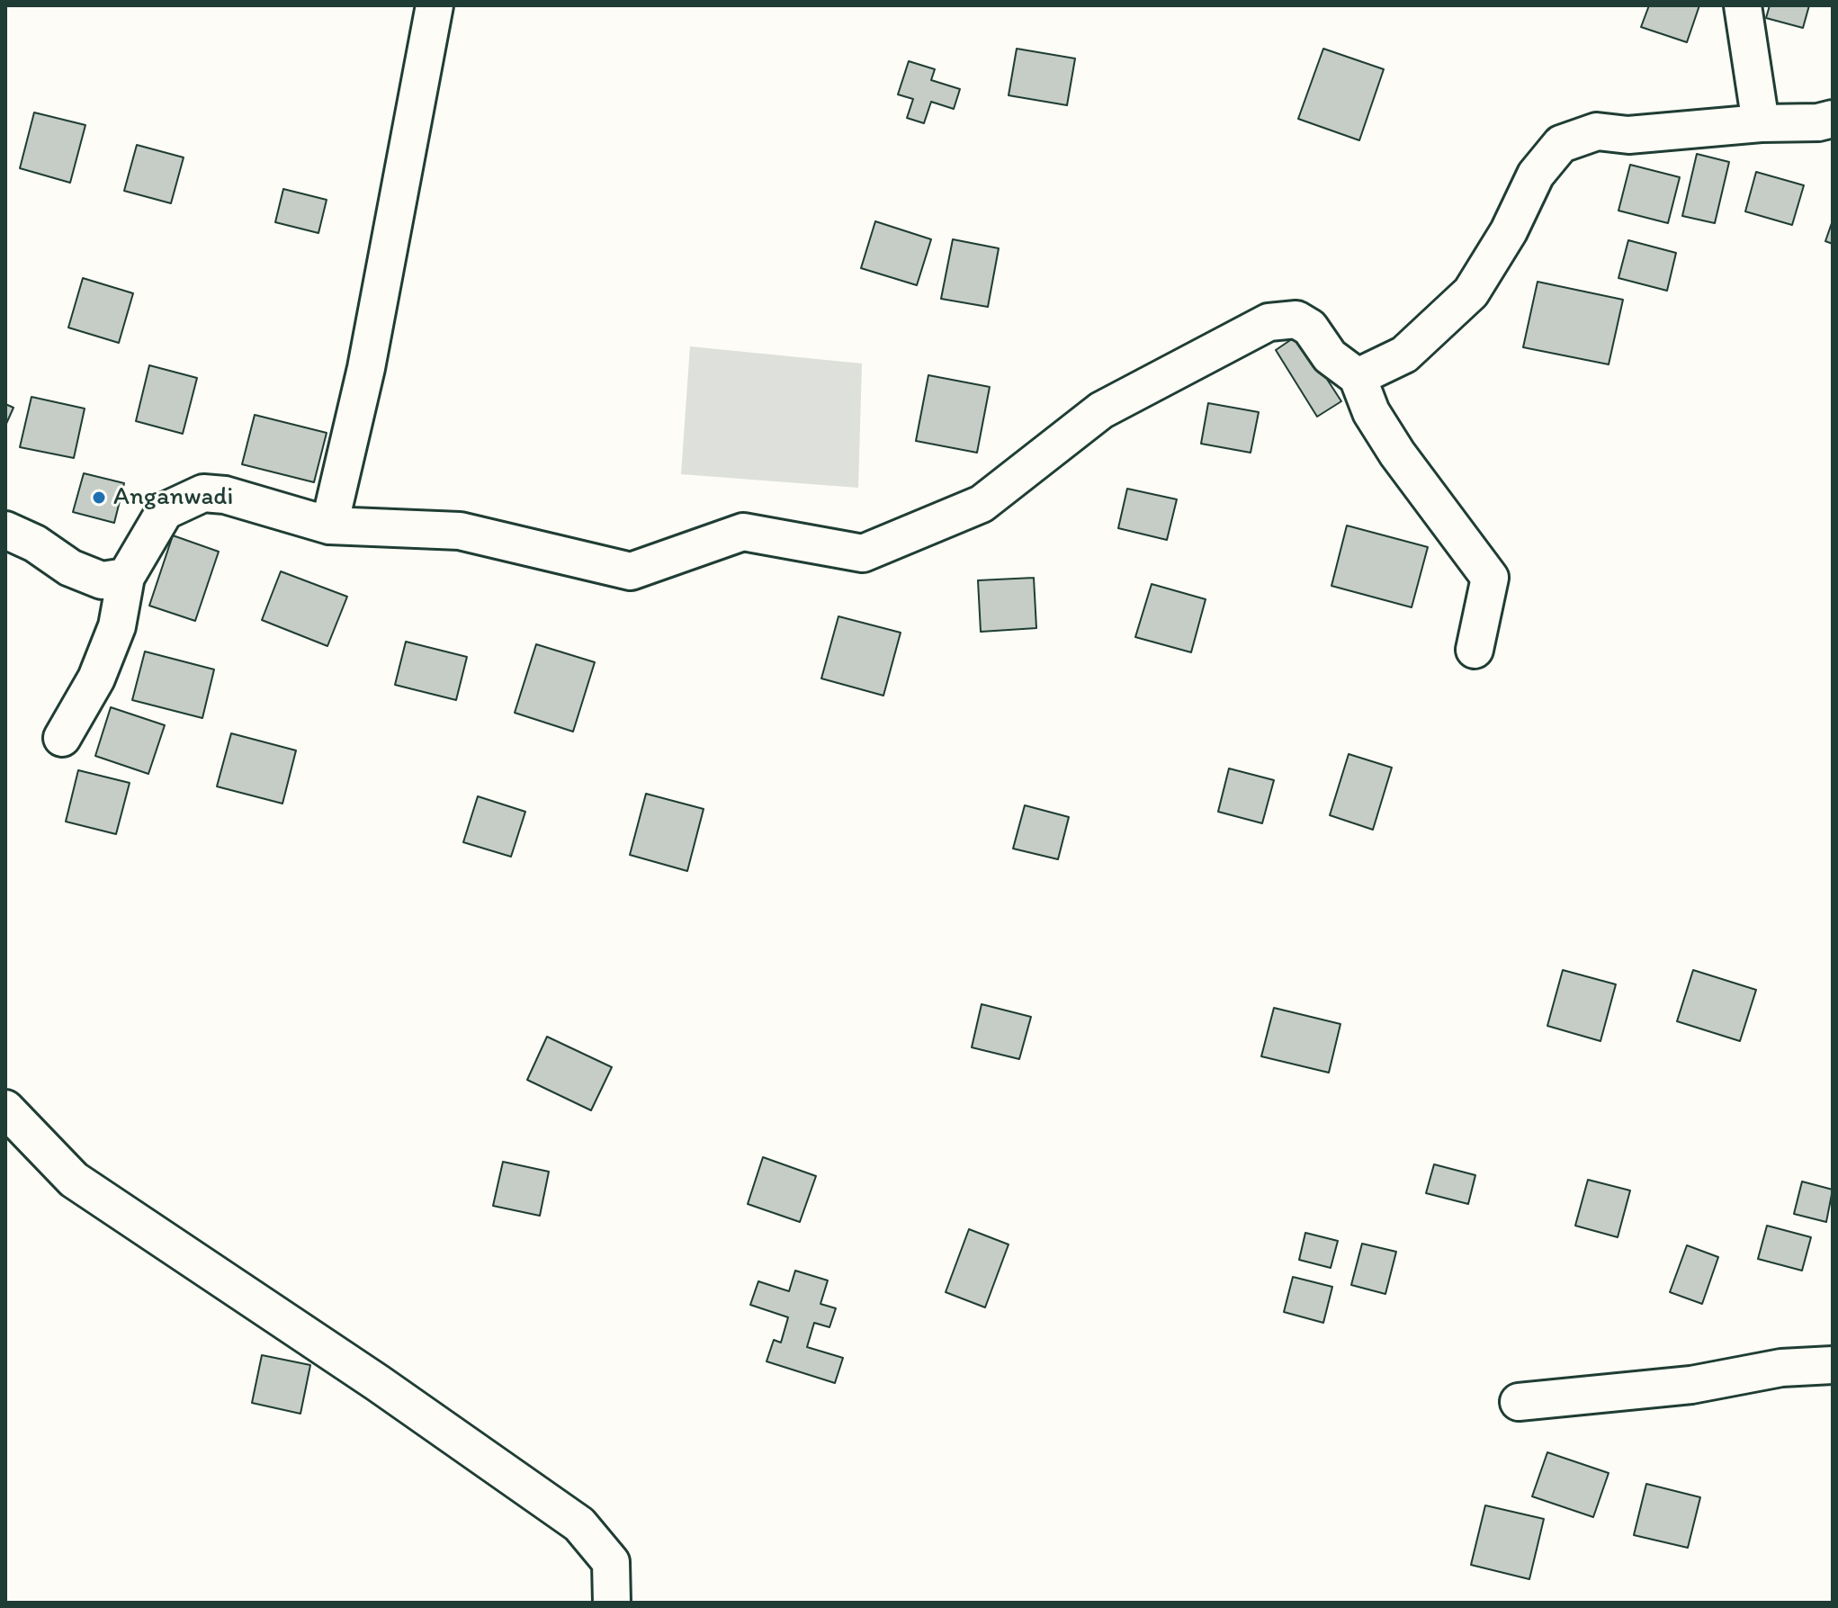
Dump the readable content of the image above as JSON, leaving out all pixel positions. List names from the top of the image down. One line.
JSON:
{"places":["Anganwadi"]}
